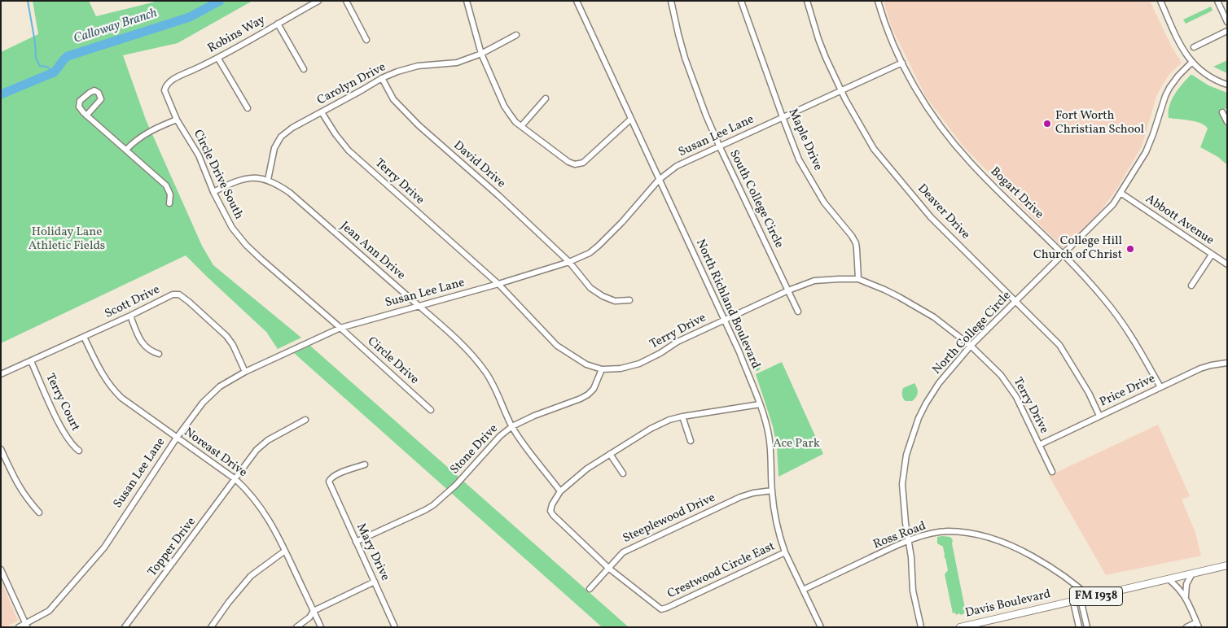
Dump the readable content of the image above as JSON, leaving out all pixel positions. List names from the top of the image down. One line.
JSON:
{"streets":{"main road":["FM 1938","Davis Boulevard"],"street":["Robins Way","Carolyn Drive","Susan Lee Lane","Maple Drive","David Drive","Circle Drive South","Terry Drive","Bogart Drive","South College Circle","Deaver Drive","Abbott Avenue","Jean Ann Drive","Scott Drive","North Richland Boulevard","North College Circle","Circle Drive","Price Drive","Terry Court","Stone Drive","Noreast Drive","Steeplewood Drive","Ross Road","Topper Drive","Mary Drive","Crestwood Circle East"]},"crossings":[["Robins Way","Circle Drive South"],["Carolyn Drive","David Drive"],["Carolyn Drive","Terry Drive"],["Carolyn Drive","Jean Ann Drive"],["Susan Lee Lane","Maple Drive"],["Susan Lee Lane","David Drive"],["Susan Lee Lane","Circle Drive South"],["Susan Lee Lane","Terry Drive"],["Susan Lee Lane","Bogart Drive"],["Susan Lee Lane","South College Circle"],["Susan Lee Lane","Deaver Drive"],["Susan Lee Lane","Jean Ann Drive"],["Susan Lee Lane","Scott Drive"],["Susan Lee Lane","North Richland Boulevard"],["Susan Lee Lane","Circle Drive"],["Susan Lee Lane","Noreast Drive"],["Maple Drive","Terry Drive"],["Circle Drive South","Jean Ann Drive"],["Circle Drive South","Circle Drive"],["Terry Drive","South College Circle"],["Terry Drive","North Richland Boulevard"],["Terry Drive","North College Circle"],["Terry Drive","Price Drive"],["Terry Drive","Stone Drive"],["Bogart Drive","North College Circle"],["Bogart Drive","Price Drive"],["Deaver Drive","North College Circle"],["Deaver Drive","Price Drive"],["Abbott Avenue","North College Circle"],["Jean Ann Drive","Stone Drive"],["Scott Drive","Terry Court"],["Scott Drive","Noreast Drive"],["North Richland Boulevard","Steeplewood Drive"],["North Richland Boulevard","Ross Road"],["North Richland Boulevard","Crestwood Circle East"],["North College Circle","Ross Road"],["Stone Drive","Mary Drive"],["Noreast Drive","Topper Drive"],["Steeplewood Drive","Crestwood Circle East"],["Ross Road","Davis Boulevard"]],"water":["Calloway Branch"],"parks":["Holiday Lane Athletic Fields","Ace Park"],"places":["Fort Worth Christian School","College Hill Church of Christ"]}
